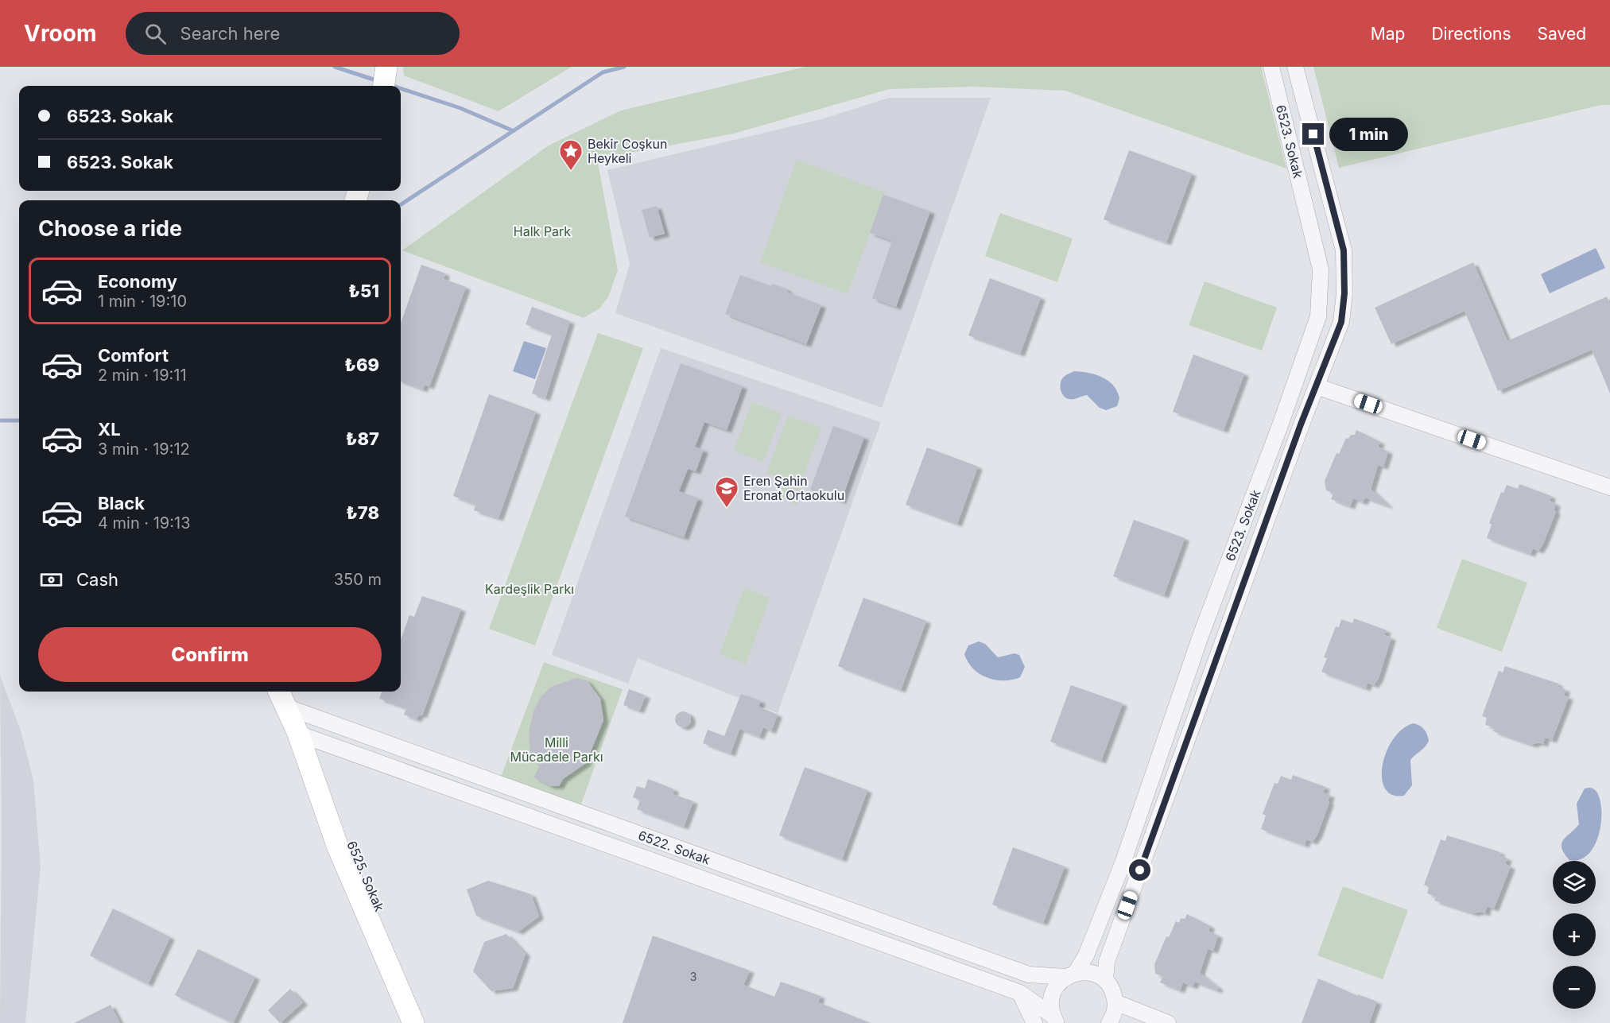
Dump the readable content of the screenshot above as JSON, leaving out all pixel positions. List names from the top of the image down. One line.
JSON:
{"streets":{"street":["6523. Sokak","6522. Sokak","6525. Sokak"]},"crossings":[["6523. Sokak","6522. Sokak"],["6522. Sokak","6525. Sokak"]],"parks":["Halk Park","Kardeşlik Parkı","Milli Mücadele Parkı"],"places":{"place":["Bekir Coşkun Heykeli"],"school or university":["Eren Şahin Eronat Ortaokulu"]},"house_numbers":["3"],"page":{"header":"Vroom","search":"Search here","nav":["Map","Directions","Saved"],"banner":["6523. Sokak","6523. Sokak"],"bubble":"1 min","heading":"Choose a ride","list":[{"name":"Economy","note":"1 min · 19:10","value":"₺51"},{"name":"Comfort","note":"2 min · 19:11","value":"₺69"},{"name":"XL","note":"3 min · 19:12","value":"₺87"},{"name":"Black","note":"4 min · 19:13","value":"₺78"}],"pay":["Cash","350 m"],"buttons":"Confirm","map_buttons":["+","−"]}}
